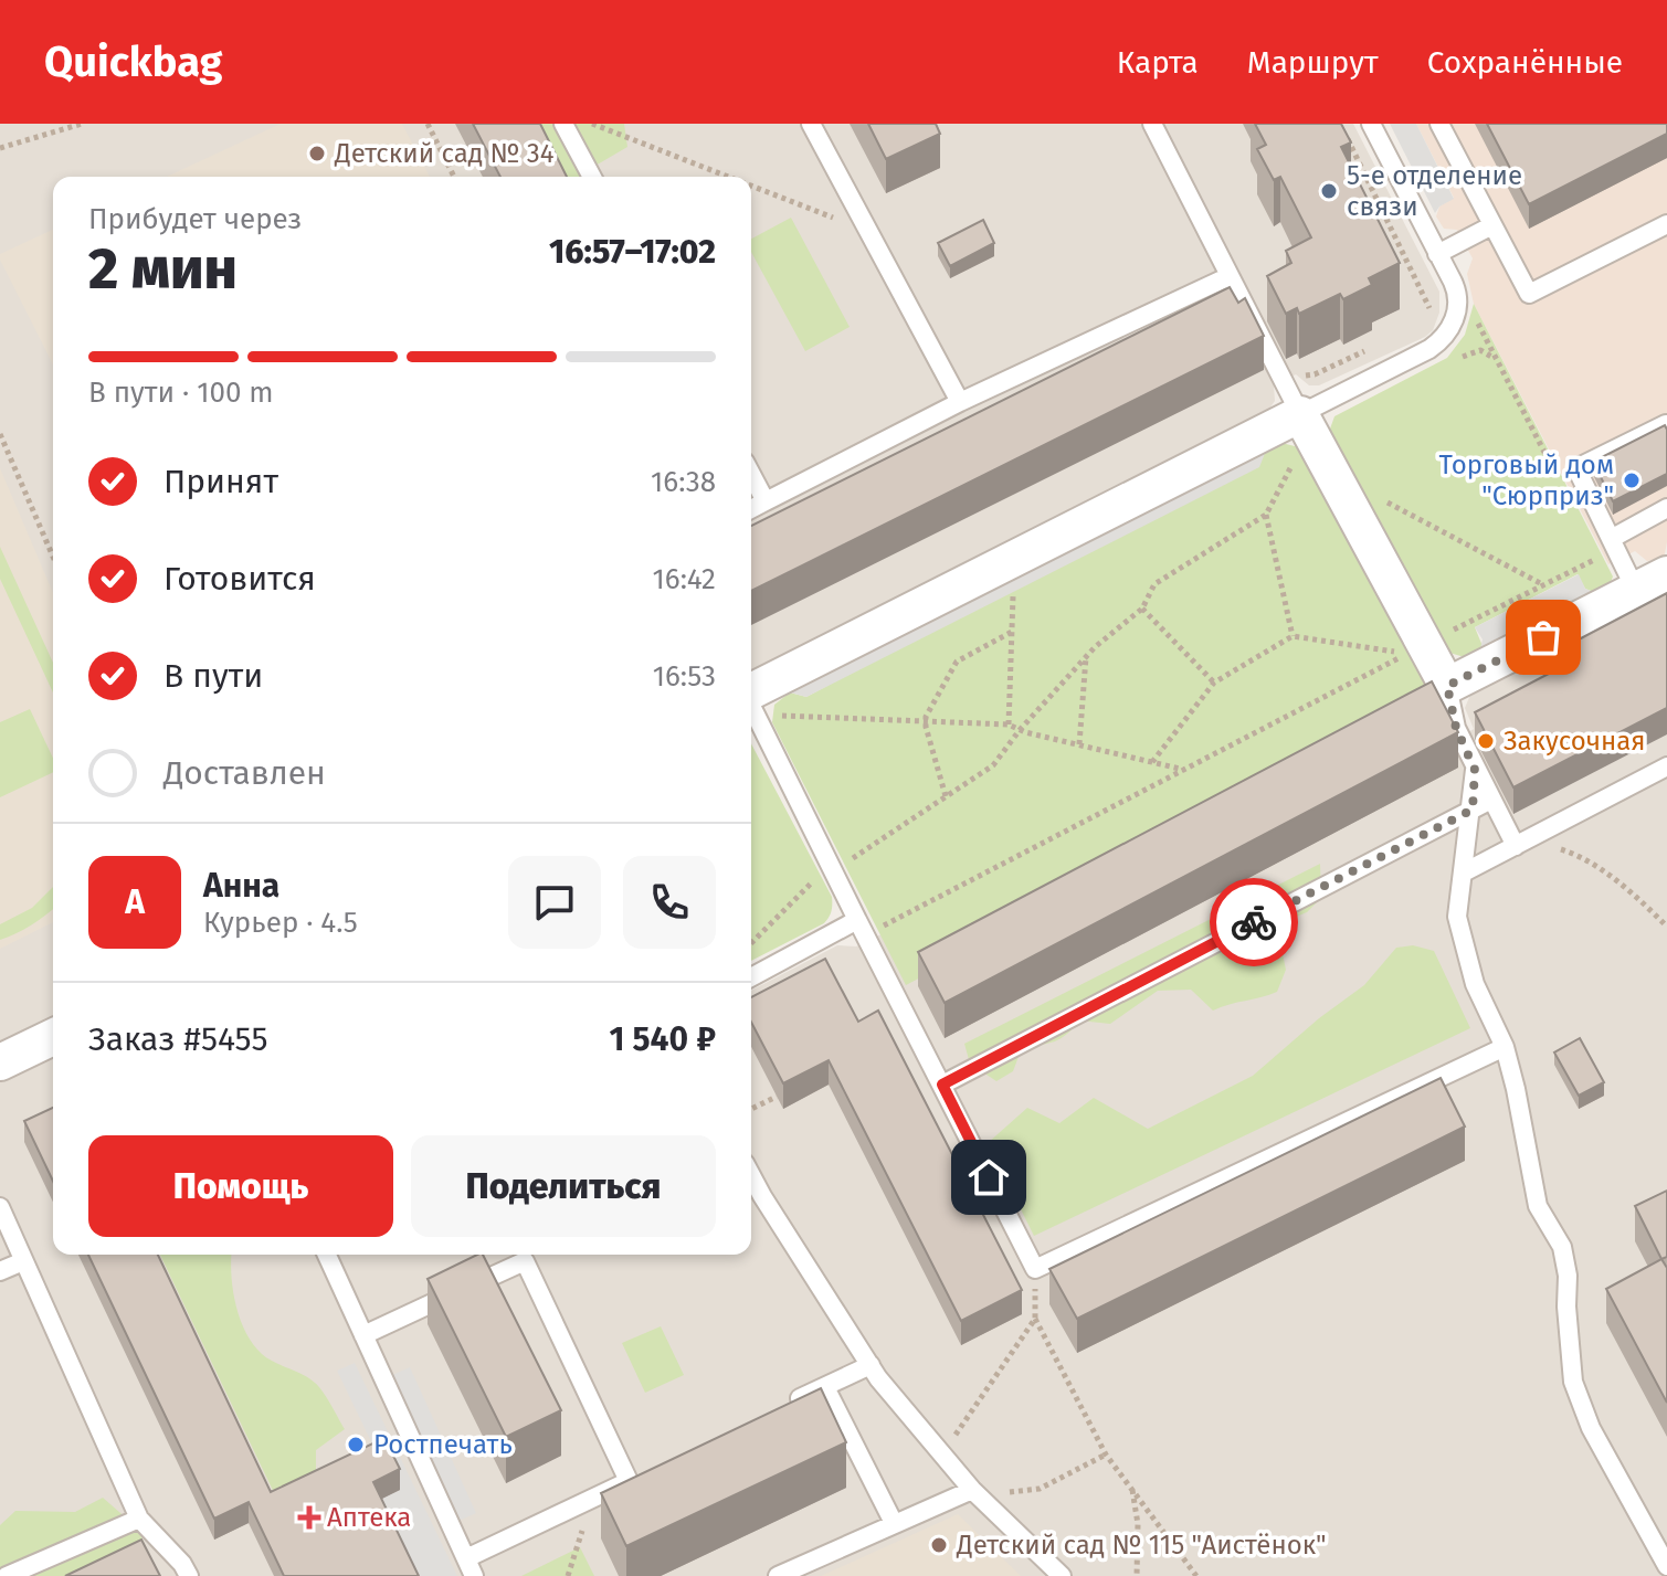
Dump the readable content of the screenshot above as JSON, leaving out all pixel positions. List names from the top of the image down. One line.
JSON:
{"places":{"other":["Детский сад № 34","5-е отделение связи","Торговый дом \"Сюрприз\"","Закусочная","Ростпечать","Детский сад № 115 \"Аистёнок\""],"health":["Аптека"]},"page":{"header":"Quickbag","nav":["Карта","Маршрут","Сохранённые"],"heading":["2 мин","Прибудет через","16:57–17:02"],"panel":["Анна","Курьер · 4.5","Заказ #5455","1 540 ₽"],"bar":"В пути · 100 m","list":[["Принят","16:38"],["Готовится","16:42"],["В пути","16:53"],"Доставлен"],"round":"А","buttons":["Помощь","Поделиться"]}}
